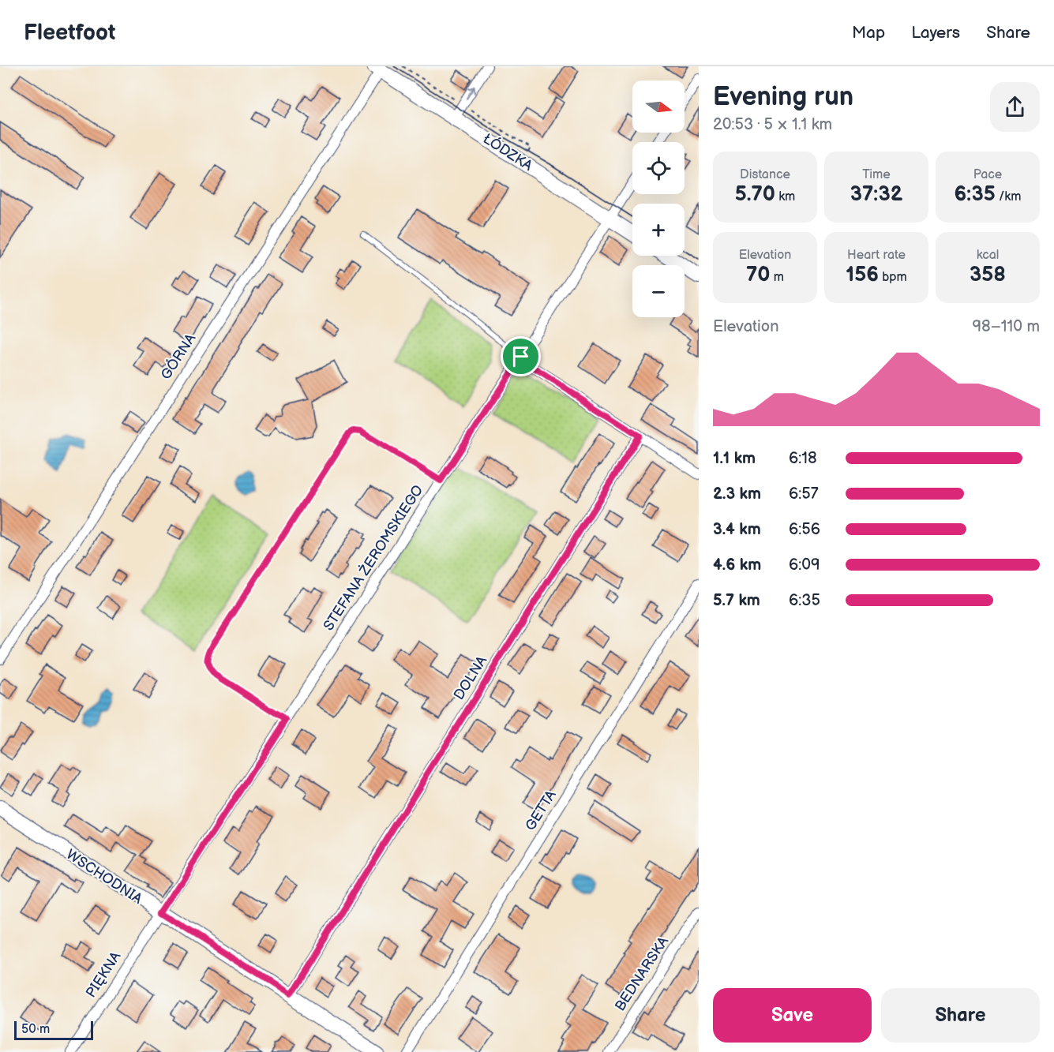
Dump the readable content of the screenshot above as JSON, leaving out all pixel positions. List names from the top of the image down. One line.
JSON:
{"streets":{"street":["ŁÓDZKA","GÓRNA","STEFANA ŻEROMSKIEGO","DOLNA","GETTA","WSCHODNIA","BEDNARSKA","PIĘKNA"]},"crossings":[["ŁÓDZKA","GÓRNA"],["ŁÓDZKA","STEFANA ŻEROMSKIEGO"],["STEFANA ŻEROMSKIEGO","WSCHODNIA"],["STEFANA ŻEROMSKIEGO","PIĘKNA"],["DOLNA","WSCHODNIA"],["WSCHODNIA","PIĘKNA"]],"scale_bar":"50 m","north":"right","page":{"header":"Fleetfoot","nav":["Map","Layers","Share"],"heading":["Evening run","20:53 · 5 × 1.1 km"],"map_buttons":["+","−"],"stats":[["Distance","5.70 km"],["Time","37:32"],["Pace","6:35 /km"],["Elevation","70 m"],["Heart rate","156 bpm"],["kcal","358"]],"chart":["Elevation","98–110 m"],"list":[{"name":"1.1 km","note":"6:18"},{"name":"2.3 km","note":"6:57"},{"name":"3.4 km","note":"6:56"},{"name":"4.6 km","note":"6:09"},{"name":"5.7 km","note":"6:35"}],"buttons":["Save","Share"],"scale":"50 m"}}
